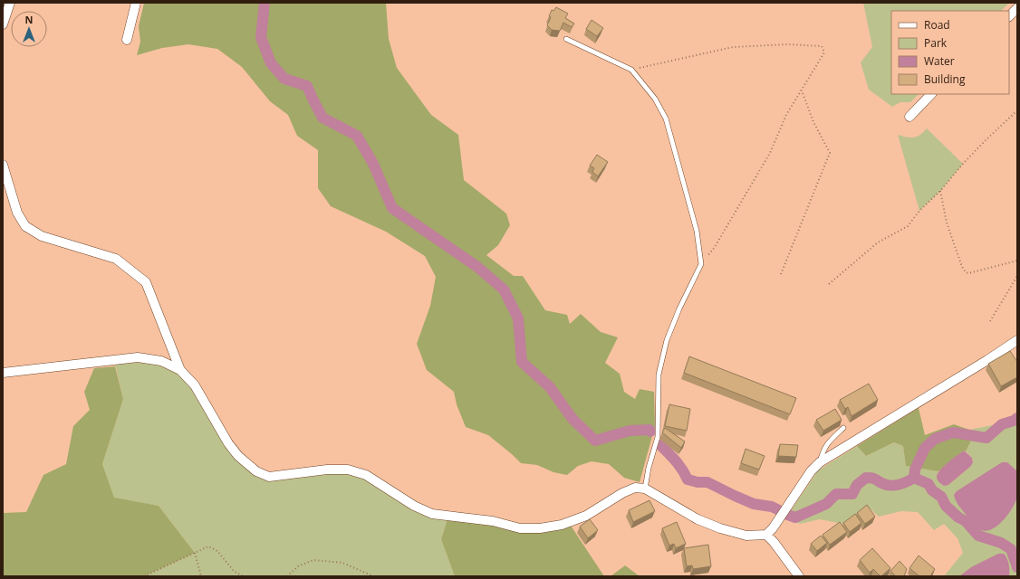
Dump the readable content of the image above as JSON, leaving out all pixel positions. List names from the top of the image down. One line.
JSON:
{"legend":["Road","Park","Water","Building"],"north":"top"}
